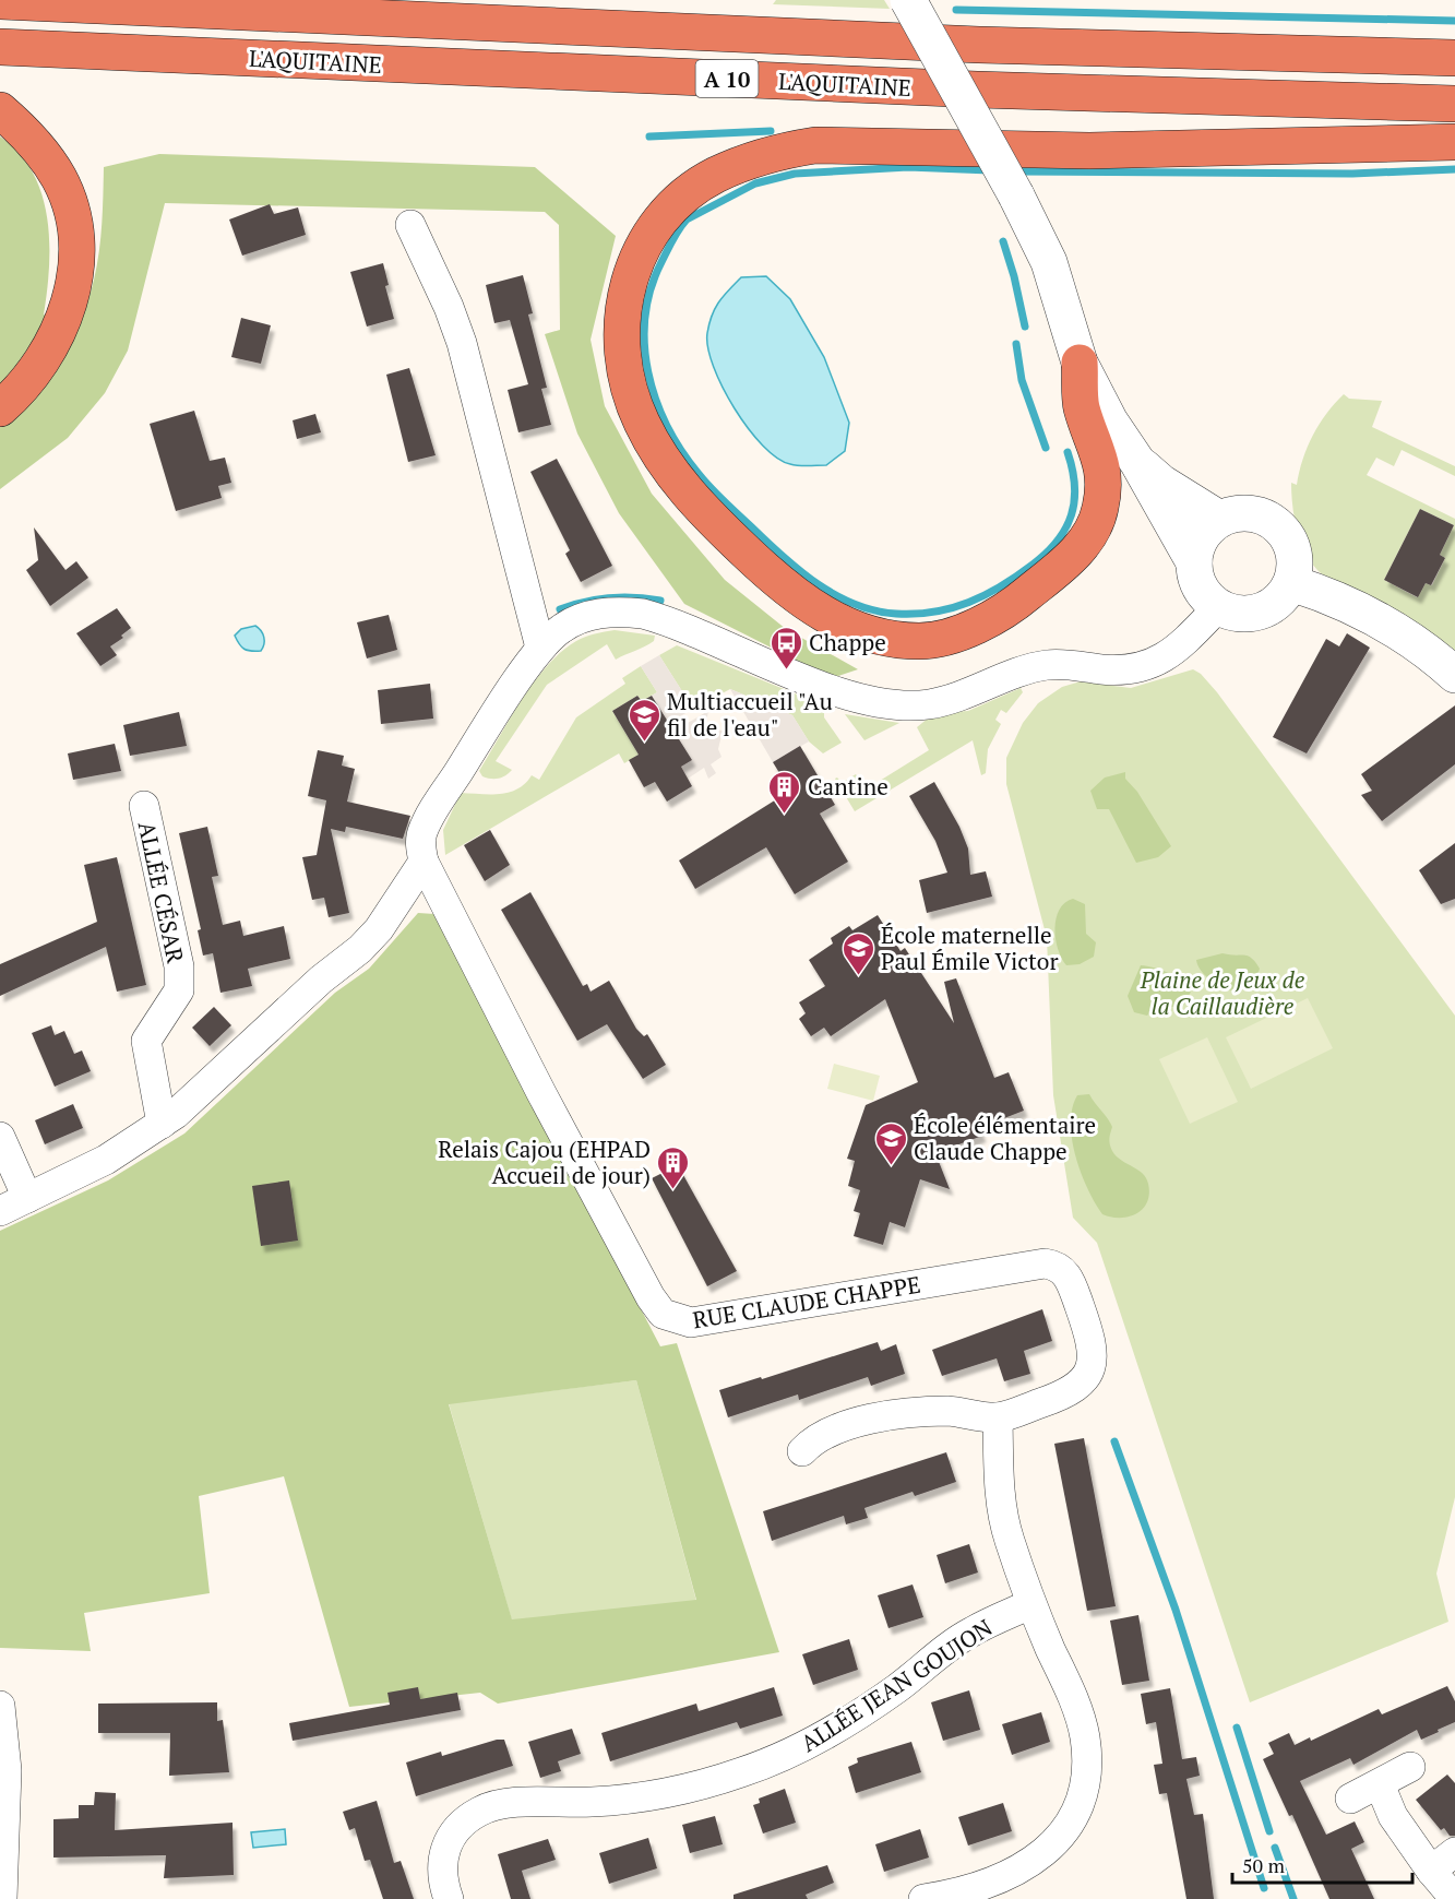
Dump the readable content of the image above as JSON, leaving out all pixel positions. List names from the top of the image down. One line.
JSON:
{"streets":{"highway":["L'AQUITAINE","A 10"],"street":["ALLÉE CÉSAR","RUE CLAUDE CHAPPE","ALLÉE JEAN GOUJON"]},"parks":["Plaine de Jeux de la Caillaudière"],"places":{"bus stop":["Chappe"],"school or university":["Multiaccueil \"Au fil de l'eau\"","École maternelle Paul Émile Victor","École élémentaire Claude Chappe"],"building":["Cantine","Relais Cajou (EHPAD Accueil de jour)"]},"scale_bar":"50 m"}
